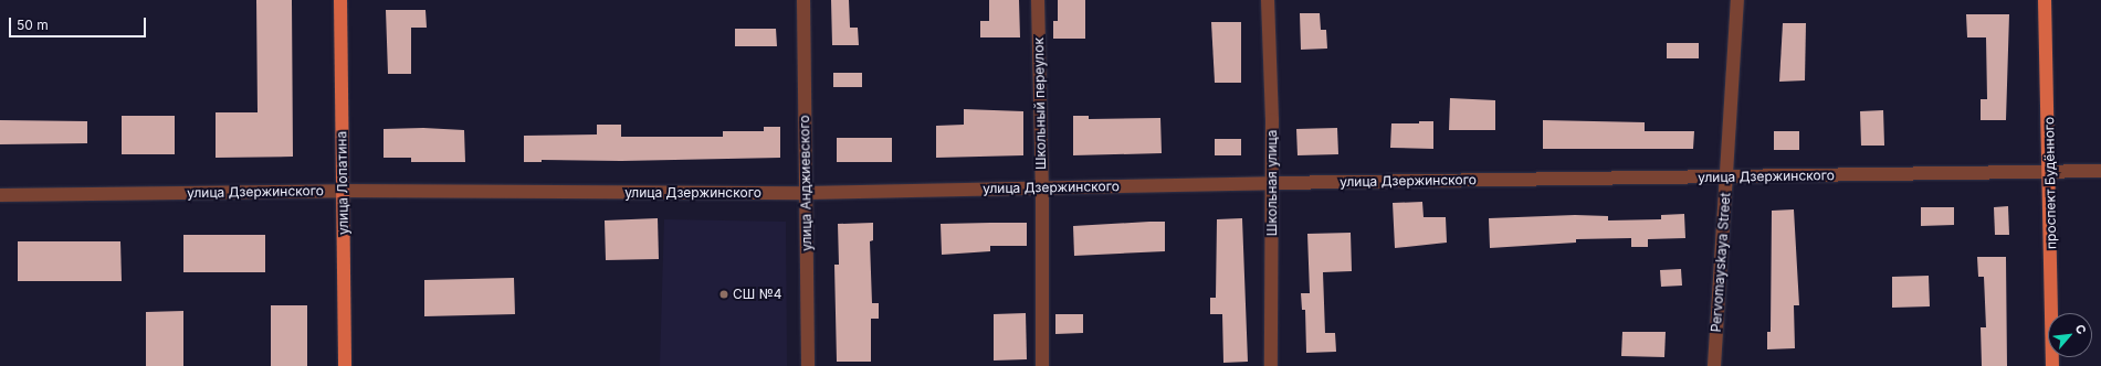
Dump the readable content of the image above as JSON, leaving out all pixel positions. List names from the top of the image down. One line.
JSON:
{"streets":{"main road":["улица Лопатина","проспект Будённого"],"street":["Школьный переулок","улица Дзержинского","улица Анджиевского","Школьная улица","Pervomayskaya Street"]},"crossings":[["Школьный переулок","улица Дзержинского"],["улица Дзержинского","улица Лопатина"],["улица Дзержинского","улица Анджиевского"],["улица Дзержинского","Школьная улица"],["улица Дзержинского","проспект Будённого"],["улица Дзержинского","Pervomayskaya Street"]],"places":["СШ №4"],"scale_bar":"50 m","north":"top right"}
